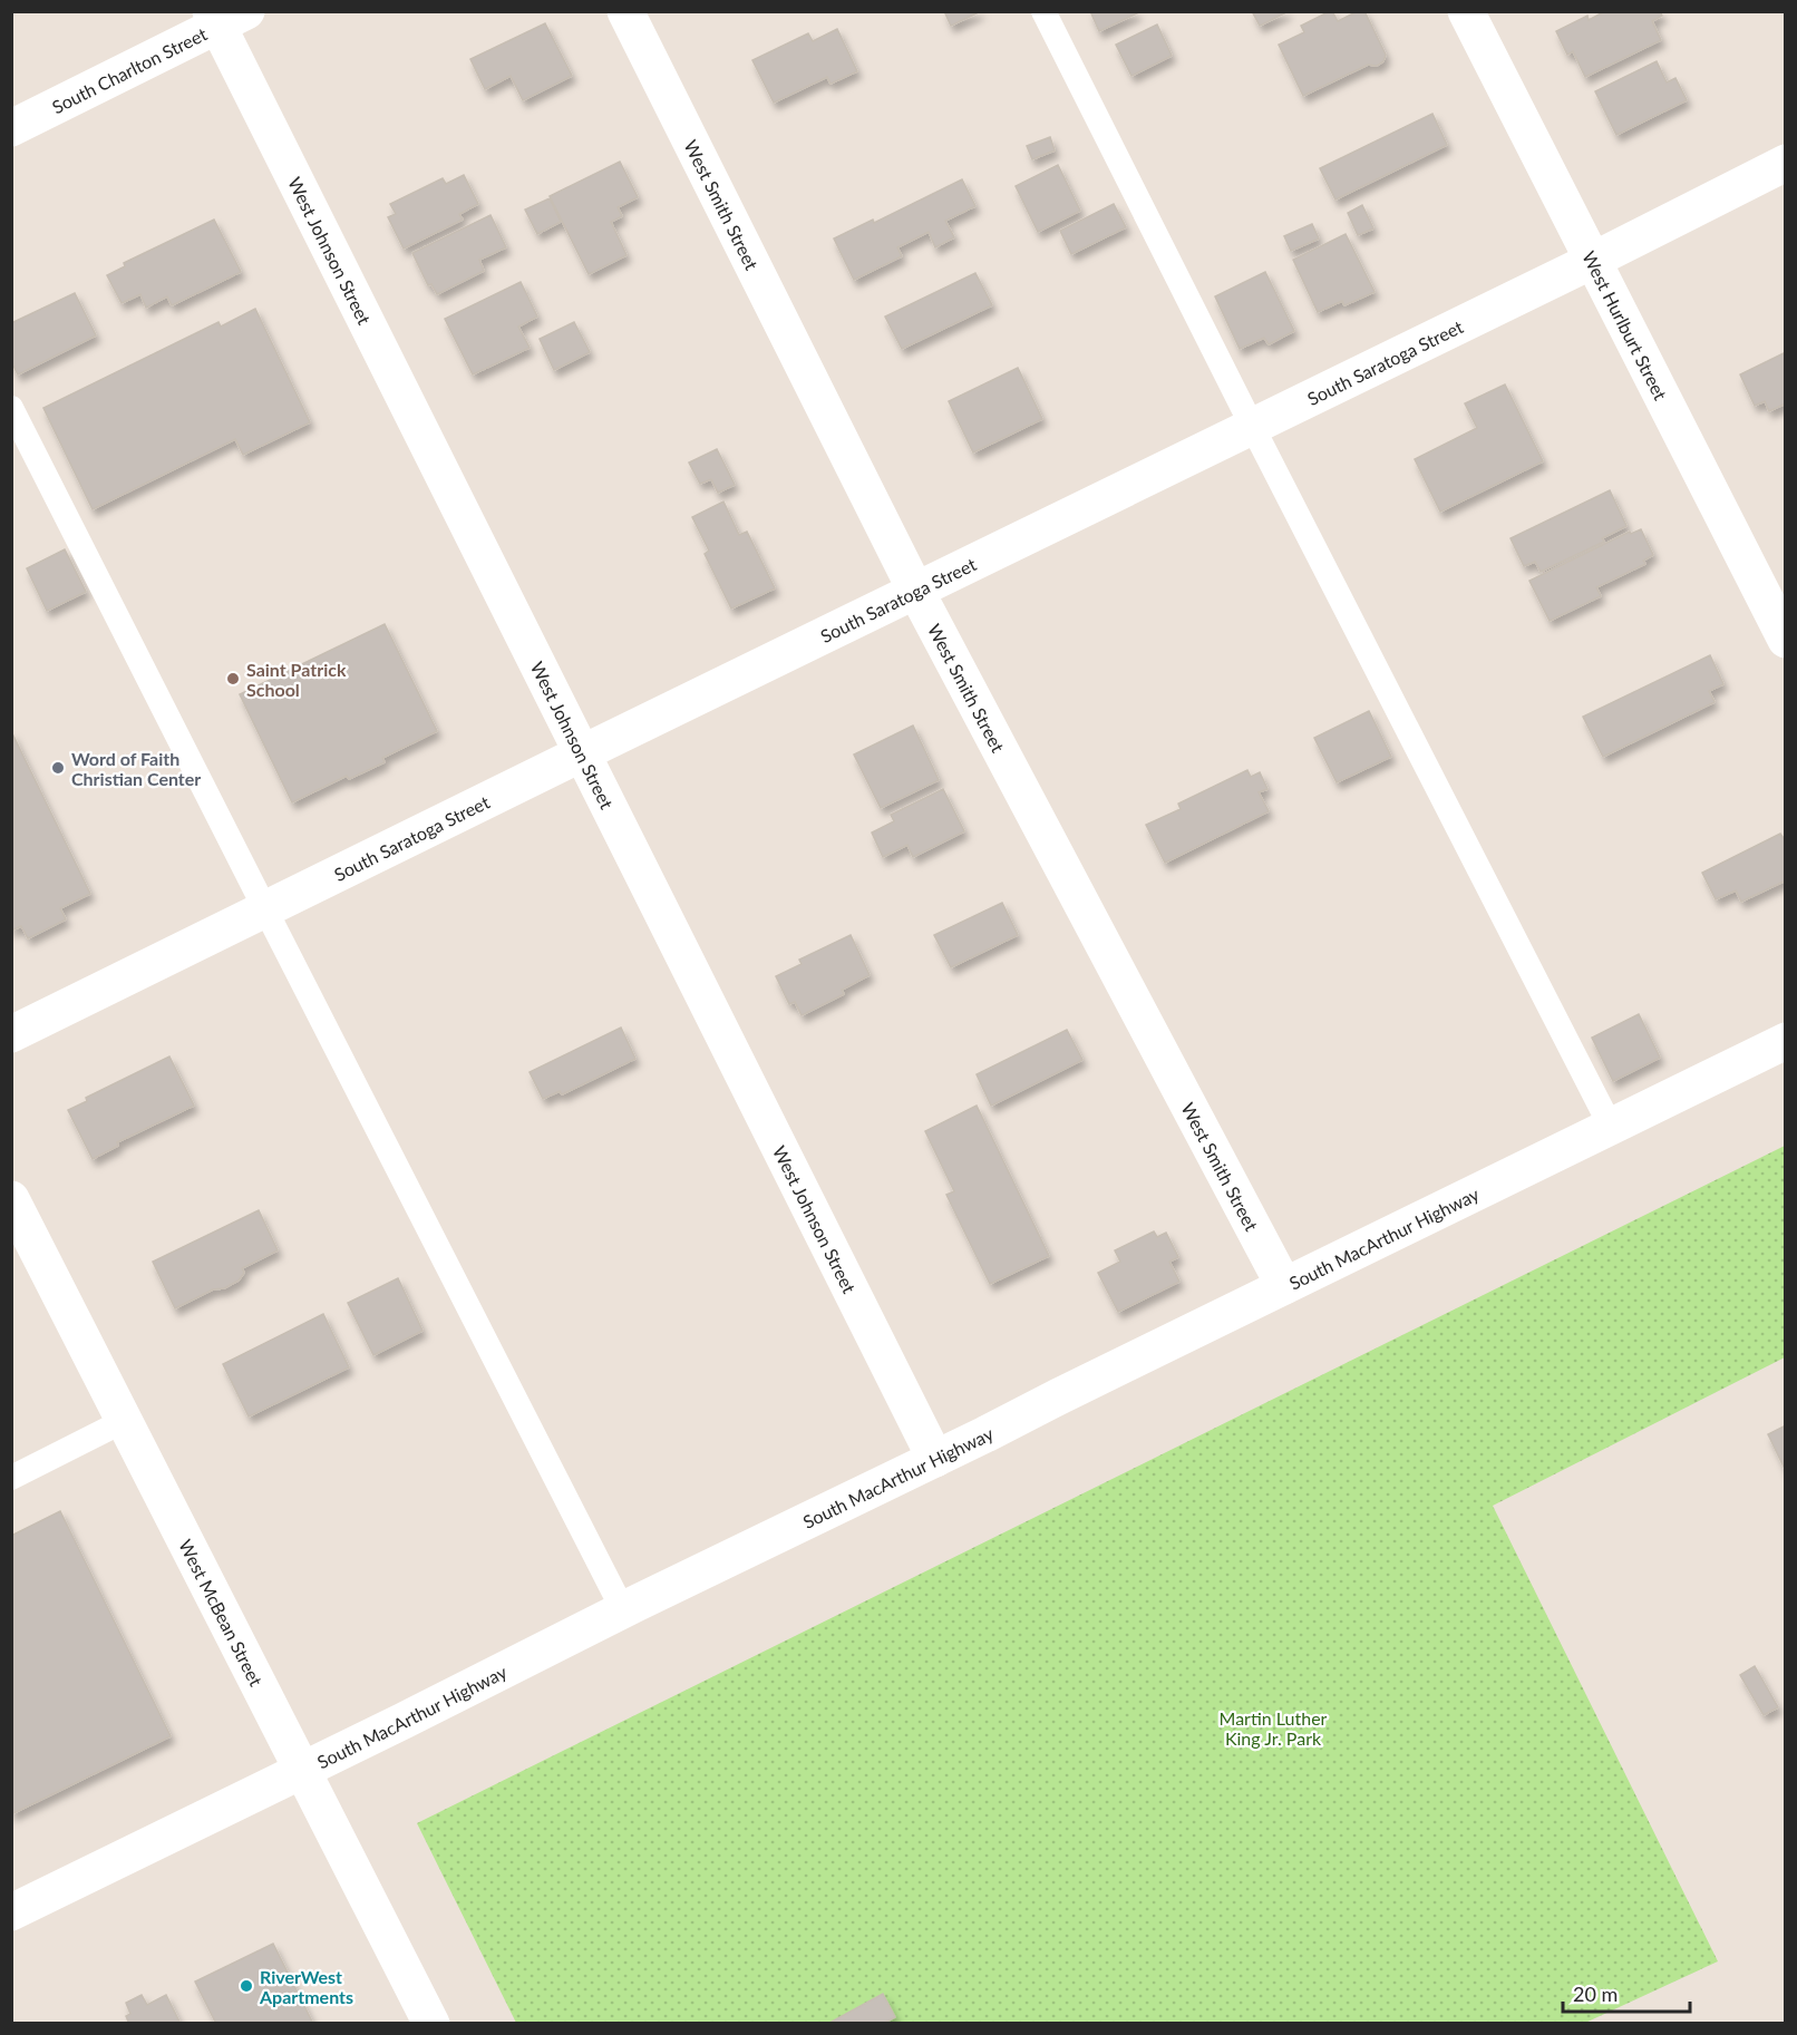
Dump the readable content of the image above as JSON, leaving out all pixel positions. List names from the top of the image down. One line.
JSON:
{"streets":{"street":["South Charlton Street","West Smith Street","West Johnson Street","West Hurlburt Street","South Saratoga Street","South MacArthur Highway","West McBean Street"]},"crossings":[["South Charlton Street","West Johnson Street"],["West Smith Street","South Saratoga Street"],["West Smith Street","South MacArthur Highway"],["West Johnson Street","South Saratoga Street"],["West Johnson Street","South MacArthur Highway"],["West Hurlburt Street","South Saratoga Street"],["South MacArthur Highway","West McBean Street"]],"parks":["Martin Luther King Jr. Park"],"places":["Saint Patrick School","Word of Faith Christian Center","RiverWest Apartments"],"scale_bar":"20 m"}
